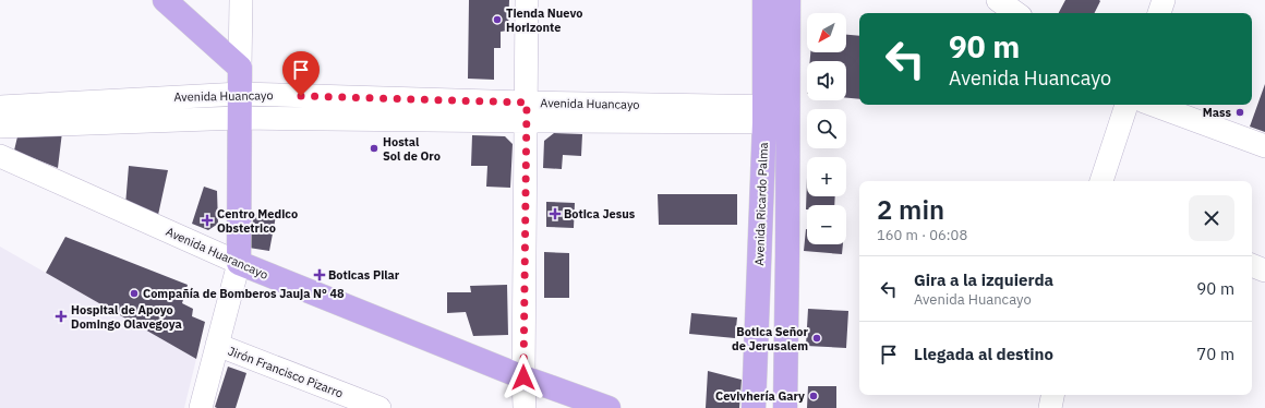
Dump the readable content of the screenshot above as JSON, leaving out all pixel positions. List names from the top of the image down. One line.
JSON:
{"streets":{"main road":["Avenida Ricardo Palma","Avenida Huarancayo"],"street":["Avenida Huancayo","Jirón Francisco Pizarro"]},"crossings":[["Avenida Huancayo","Avenida Ricardo Palma"]],"places":{"other":["Tienda Nuevo Horizonte","Mass","Hostal Sol de Oro","Compañía de Bomberos Jauja Nº 48","Botica Señor de Jerusalem","Cevivhería Gary"],"health":["Botica Jesus","Centro Medico Obstetrico","Boticas Pilar","Hospital de Apoyo Domingo Olavegoya"]},"north":"bottom left","page":{"map_buttons":["+","−"],"turn":["90 m","Avenida Huancayo"],"heading":["2 min","160 m · 06:08"],"list":[{"name":"Gira a la izquierda","note":"Avenida Huancayo","value":"90 m"},{"name":"Llegada al destino","value":"70 m"}]}}
